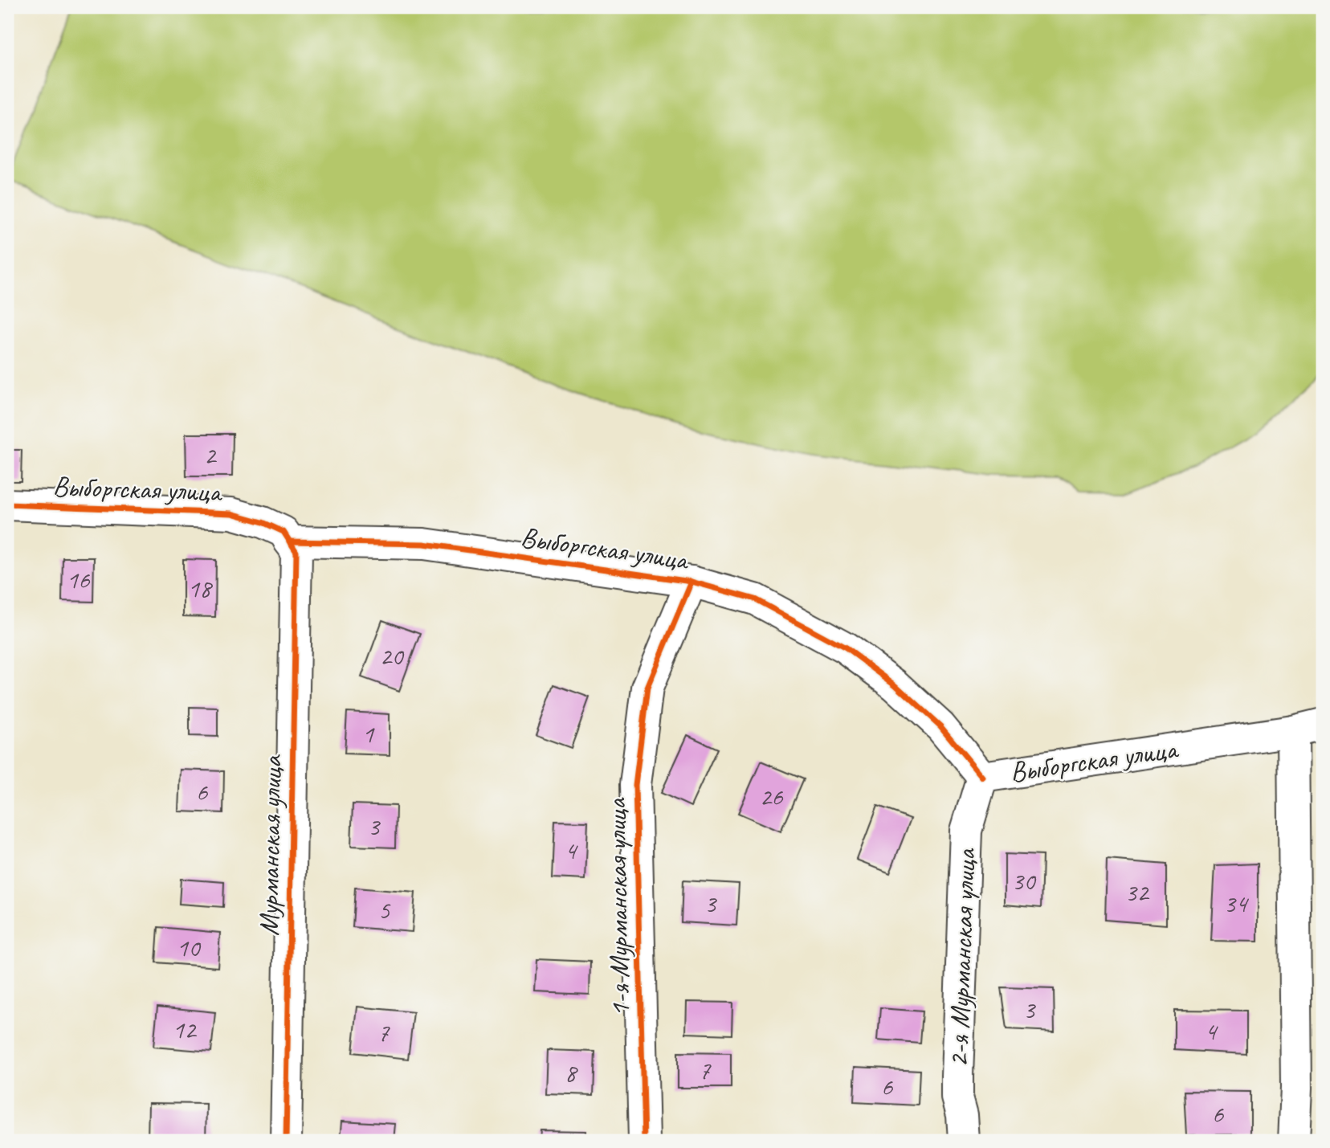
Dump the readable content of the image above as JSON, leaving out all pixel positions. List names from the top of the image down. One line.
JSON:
{"streets":{"street":["Выборгская улица","Мурманская улица","1-я Мурманская улица","2-я Мурманская улица"]},"crossings":[["Выборгская улица","Мурманская улица"],["Выборгская улица","1-я Мурманская улица"],["Выборгская улица","2-я Мурманская улица"]],"house_numbers":["2","16","18","20","1","6","26","3","4","30","32","3","34","5","10","3","12","4","7","7","8","6","6"]}
